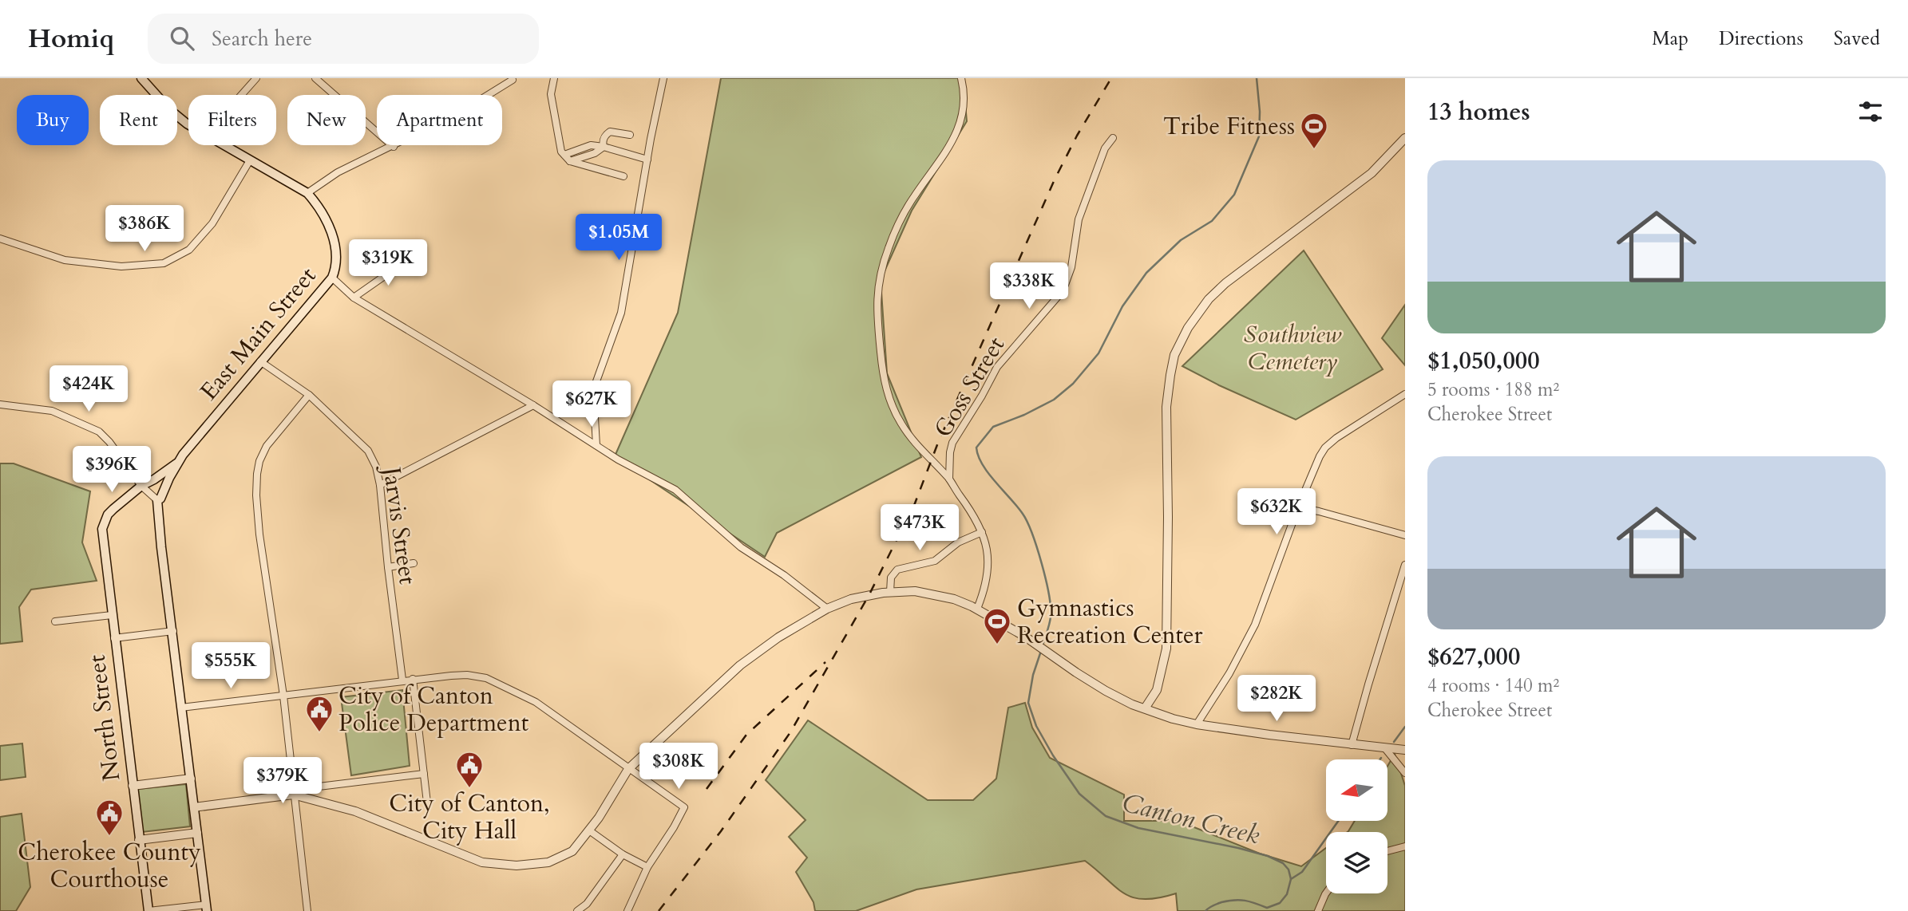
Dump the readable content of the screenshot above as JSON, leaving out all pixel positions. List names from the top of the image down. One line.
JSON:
{"streets":{"main road":["East Main Street","North Street"],"street":["Goss Street","Jarvis Street"]},"crossings":[["East Main Street","Jarvis Street"],["East Main Street","North Street"]],"water":["Canton Creek"],"parks":["Southview Cemetery"],"places":{"sports":["Tribe Fitness","Gymnastics Recreation Center"],"public building":["City of Canton Police Department","City of Canton, City Hall","Cherokee County Courthouse"]},"north":"left","page":{"header":"Homiq","search":"Search here","nav":["Map","Directions","Saved"],"heading":"13 homes","chip":["Buy","Rent","Filters","New","Apartment"],"list":[{"name":"$1,050,000","note":"5 rooms · 188 m² · Cherokee Street"},{"name":"$627,000","note":"4 rooms · 140 m² · Cherokee Street"}],"price":["$386K","$1.05M","$319K","$338K","$424K","$627K","$396K","$632K","$473K","$555K","$282K","$308K","$379K"]}}
